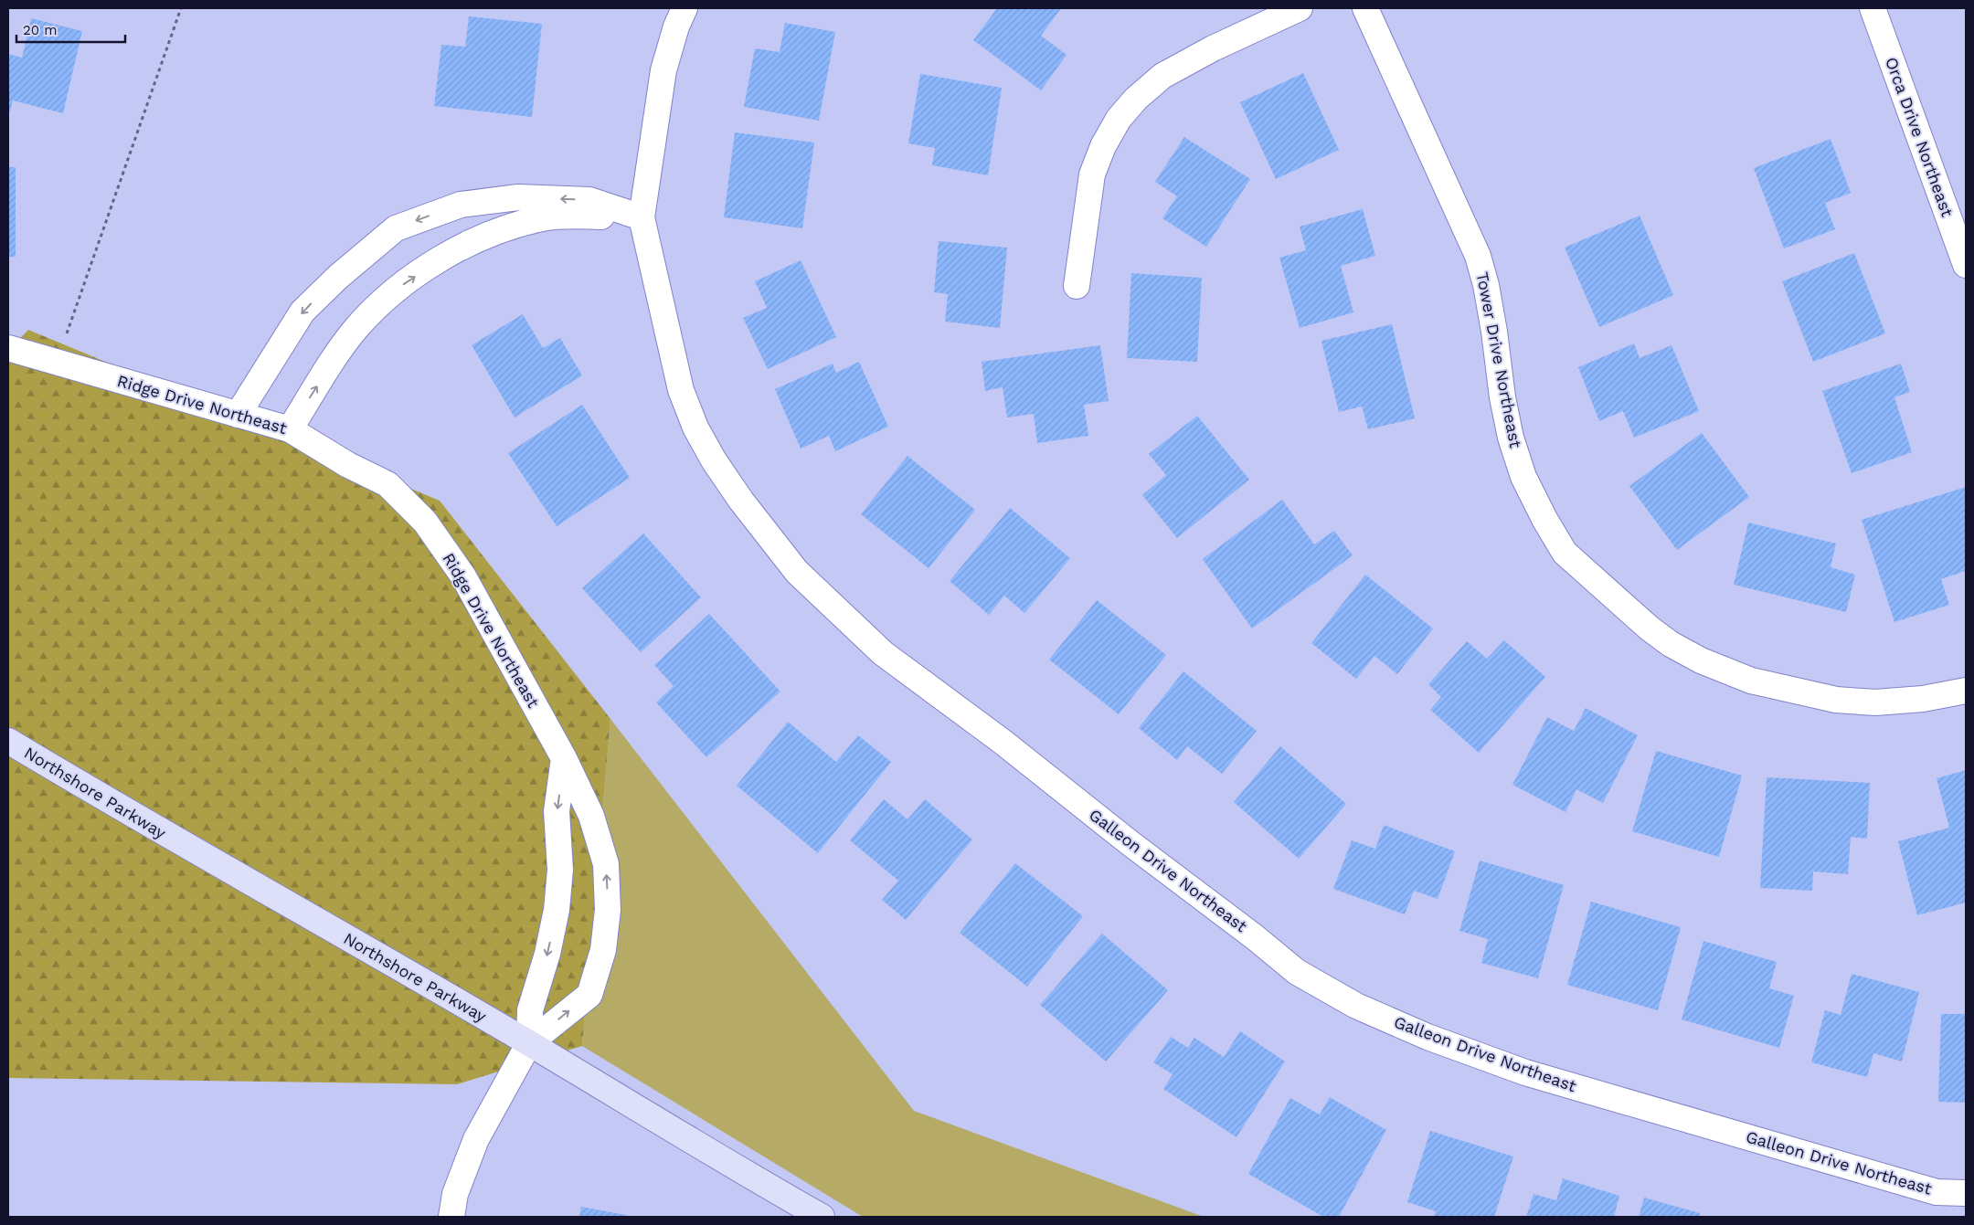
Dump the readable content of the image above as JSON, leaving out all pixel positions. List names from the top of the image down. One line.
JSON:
{"streets":{"street":["Orca Drive Northeast","Tower Drive Northeast","Ridge Drive Northeast","Northshore Parkway","Galleon Drive Northeast"]},"crossings":[["Ridge Drive Northeast","Northshore Parkway"]],"scale_bar":"20 m"}
